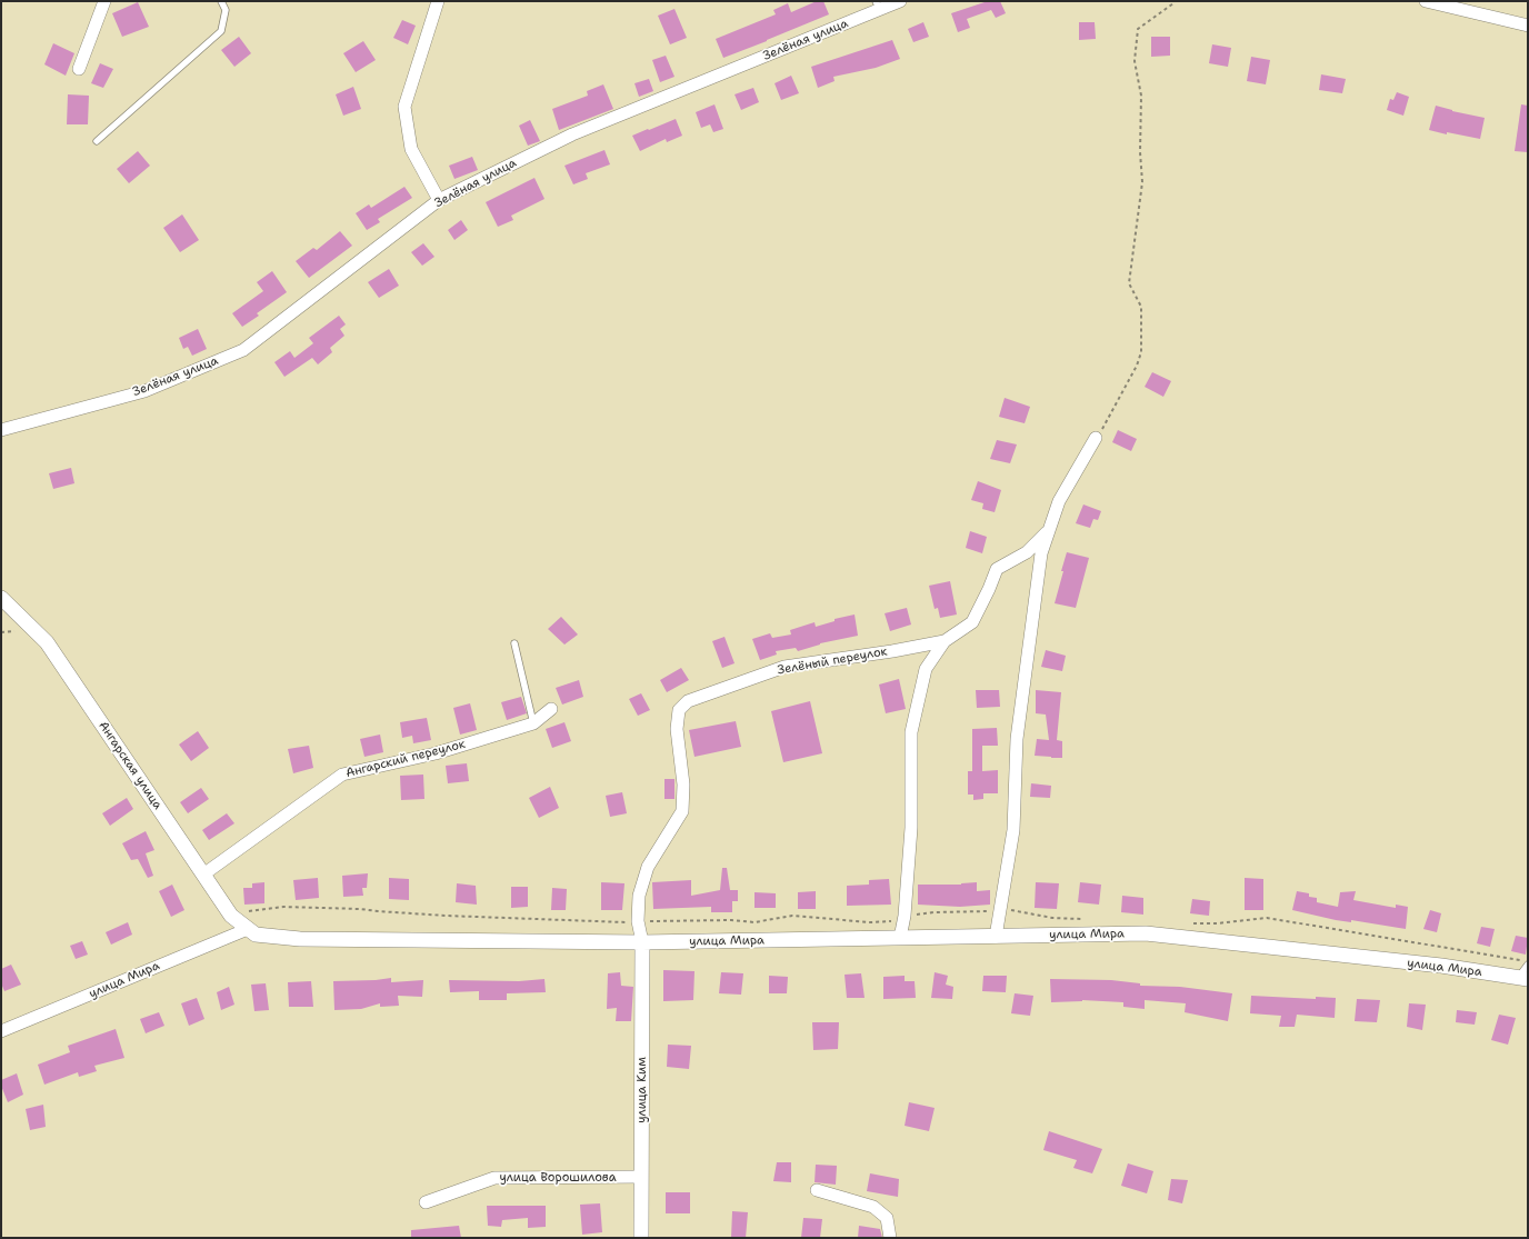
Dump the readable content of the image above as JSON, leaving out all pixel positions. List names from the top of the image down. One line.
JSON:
{"streets":{"street":["Зелёная улица","Зелёный переулок","Ангарский переулок","Ангарская улица","улица Мира","улица Ким","улица Ворошилова"]},"crossings":[["Зелёный переулок","улица Мира"],["Зелёный переулок","улица Ким"],["Ангарский переулок","Ангарская улица"],["Ангарская улица","улица Мира"],["улица Мира","улица Ким"],["улица Ким","улица Ворошилова"]]}
